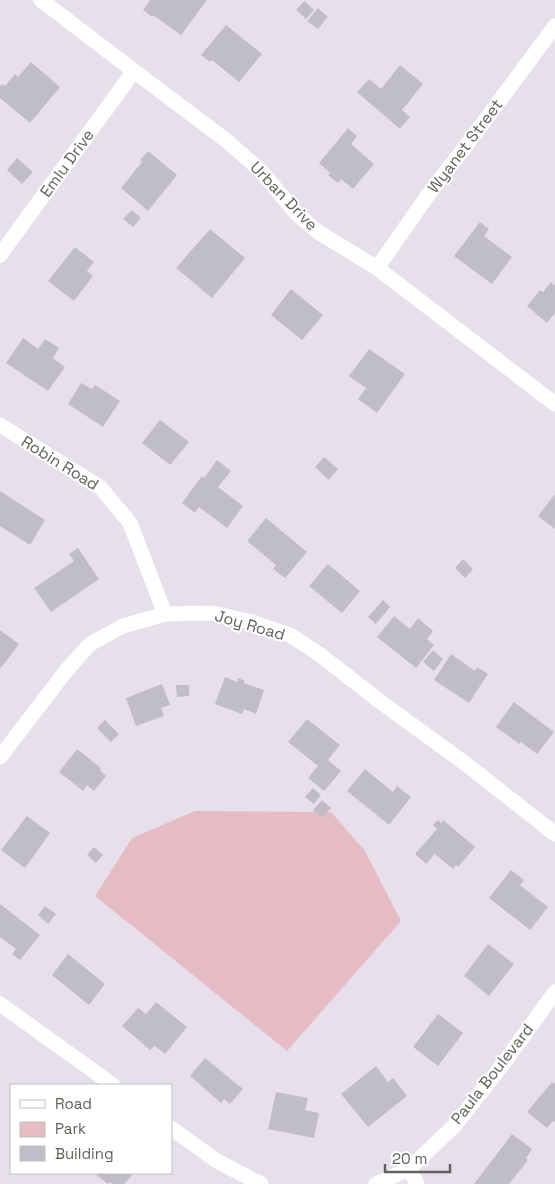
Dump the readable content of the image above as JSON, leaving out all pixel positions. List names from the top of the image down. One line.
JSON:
{"streets":{"street":["Wyanet Street","Emlu Drive","Urban Drive","Robin Road","Joy Road","Paula Boulevard"]},"crossings":[["Wyanet Street","Urban Drive"],["Emlu Drive","Urban Drive"],["Robin Road","Joy Road"]],"legend":["Road","Park","Building"],"scale_bar":"20 m"}
